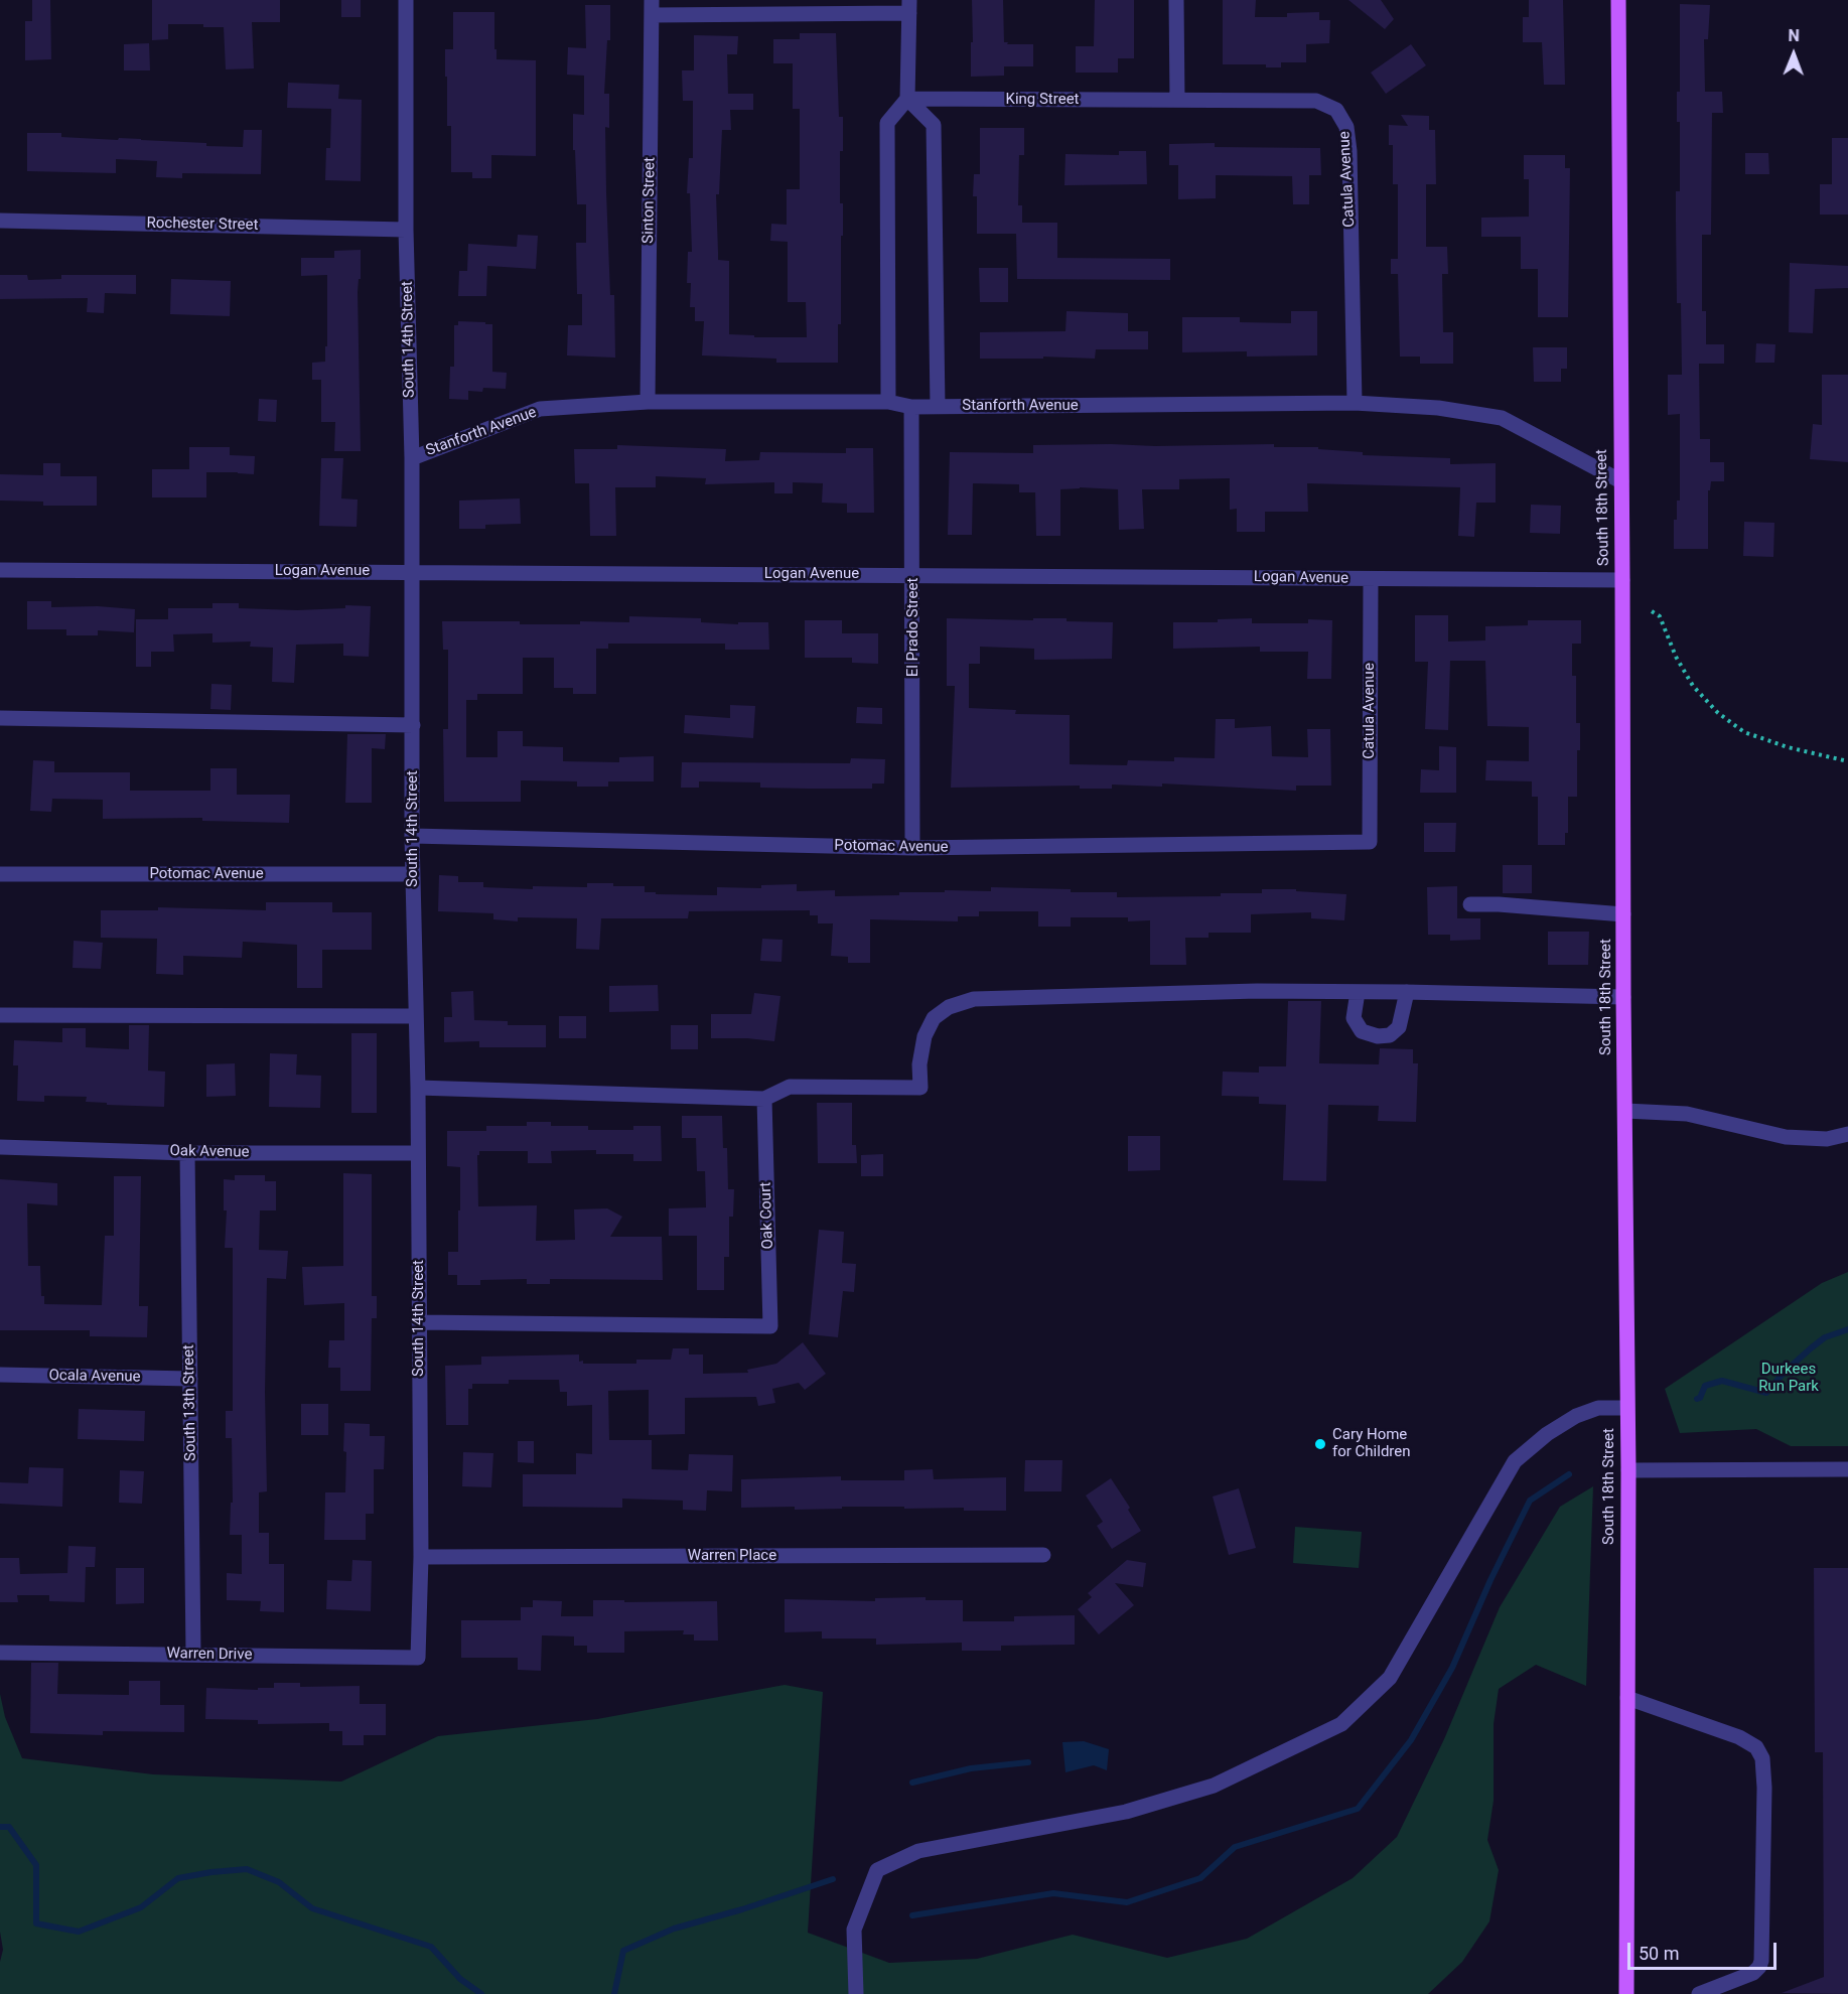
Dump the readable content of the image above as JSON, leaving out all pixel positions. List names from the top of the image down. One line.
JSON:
{"streets":{"main road":["South 18th Street"],"street":["King Street","Catula Avenue","Sinton Street","Rochester Street","South 14th Street","Stanforth Avenue","Logan Avenue","El Prado Street","Potomac Avenue","Oak Avenue","Oak Court","Ocala Avenue","South 13th Street","Warren Place","Warren Drive"]},"crossings":[["King Street","Catula Avenue"],["Catula Avenue","Stanforth Avenue"],["Catula Avenue","Logan Avenue"],["Catula Avenue","Potomac Avenue"],["Sinton Street","Stanforth Avenue"],["Rochester Street","South 14th Street"],["South 14th Street","Stanforth Avenue"],["South 14th Street","Logan Avenue"],["South 14th Street","Potomac Avenue"],["South 14th Street","Oak Avenue"],["South 14th Street","Oak Court"],["South 14th Street","Warren Place"],["South 14th Street","Warren Drive"],["Stanforth Avenue","South 18th Street"],["Stanforth Avenue","El Prado Street"],["South 18th Street","Logan Avenue"],["Logan Avenue","El Prado Street"],["El Prado Street","Potomac Avenue"],["Oak Avenue","South 13th Street"],["Ocala Avenue","South 13th Street"],["South 13th Street","Warren Drive"]],"parks":["Durkees Run Park"],"places":["Cary Home for Children"],"scale_bar":"50 m","north":"top"}
